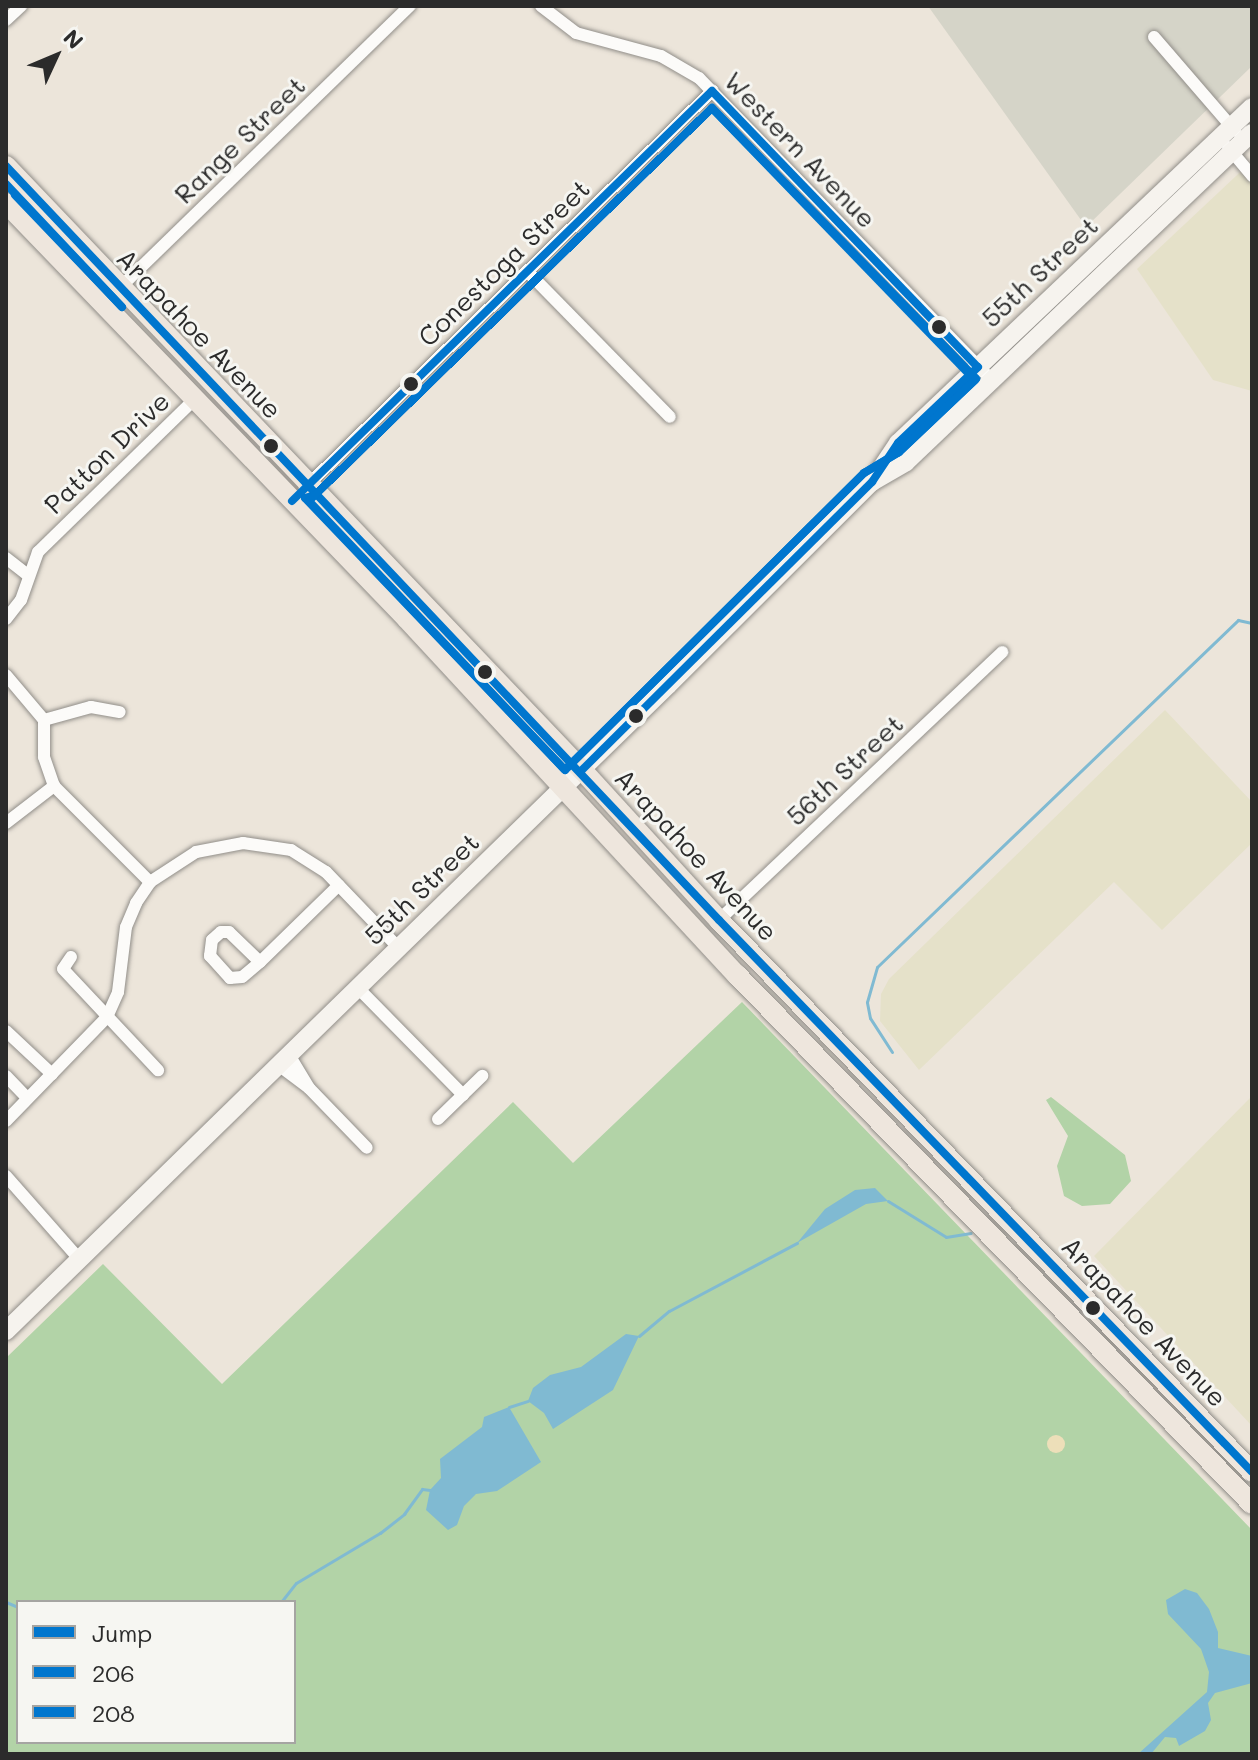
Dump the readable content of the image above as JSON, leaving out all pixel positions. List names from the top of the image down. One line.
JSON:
{"streets":{"main road":["55th Street","Arapahoe Avenue"],"street":["Range Street","Western Avenue","Conestoga Street","Patton Drive","56th Street"]},"crossings":[["Range Street","Arapahoe Avenue"],["Western Avenue","Conestoga Street"],["Western Avenue","55th Street"],["Conestoga Street","Arapahoe Avenue"],["55th Street","Arapahoe Avenue"],["Arapahoe Avenue","Patton Drive"],["Arapahoe Avenue","56th Street"]],"lines":["transit line Jump","transit line 206","transit line 208"],"legend":["Jump","206","208"],"north":"top right"}
